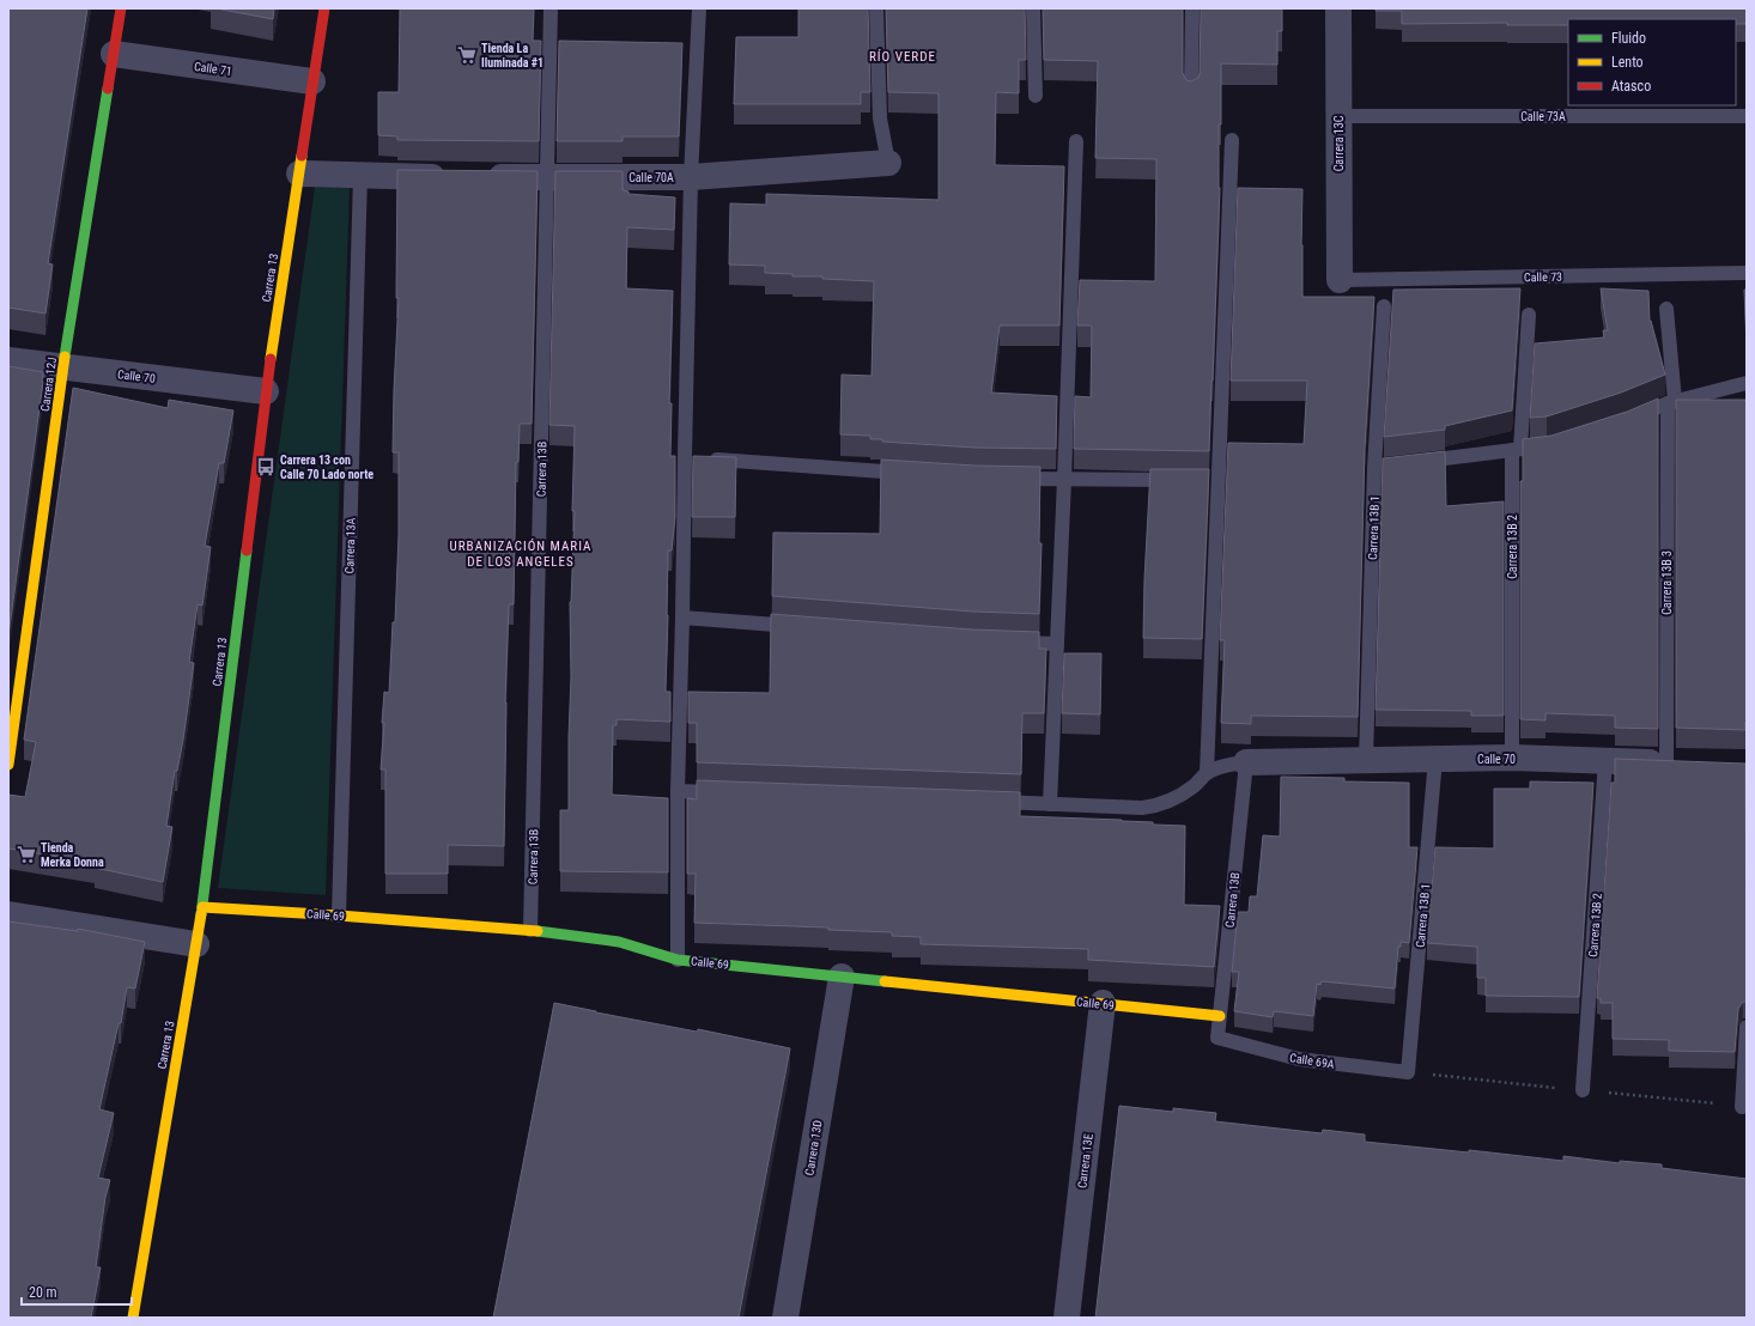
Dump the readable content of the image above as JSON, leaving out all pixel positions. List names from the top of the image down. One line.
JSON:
{"streets":{"street":["Calle 71","Carrera 13C","Calle 70A","Carrera 13","Calle 70","Carrera 12J","Calle 69","Carrera 13D","Carrera 13E"],"lane":["Calle 73A","Calle 73","Carrera 13B","Carrera 13B 1","Carrera 13A","Carrera 13B 2","Carrera 13B 3","Calle 69A"]},"crossings":[["Calle 71","Carrera 13"],["Calle 71","Carrera 12J"],["Calle 73A","Carrera 13C"],["Carrera 13C","Calle 73"],["Calle 70A","Carrera 13B"],["Carrera 13","Calle 70"],["Carrera 13","Calle 69"],["Calle 70","Carrera 12J"],["Calle 70","Carrera 13B"],["Calle 70","Carrera 13B 1"],["Calle 70","Carrera 13B 2"],["Calle 70","Carrera 13B 3"],["Carrera 13B","Calle 69"],["Carrera 13B","Calle 69A"],["Carrera 13B 1","Calle 69A"],["Carrera 13A","Calle 69"],["Calle 69","Carrera 13D"],["Calle 69","Carrera 13E"]],"districts":["RÍO VERDE","URBANIZACIÓN MARIA DE LOS ANGELES"],"places":{"supermarket":["Tienda La Iluminada #1","Tienda Merka Donna"],"bus stop":["Carrera 13 con Calle 70 Lado norte"]},"legend":["Fluido","Lento","Atasco"],"scale_bar":"20 m"}
